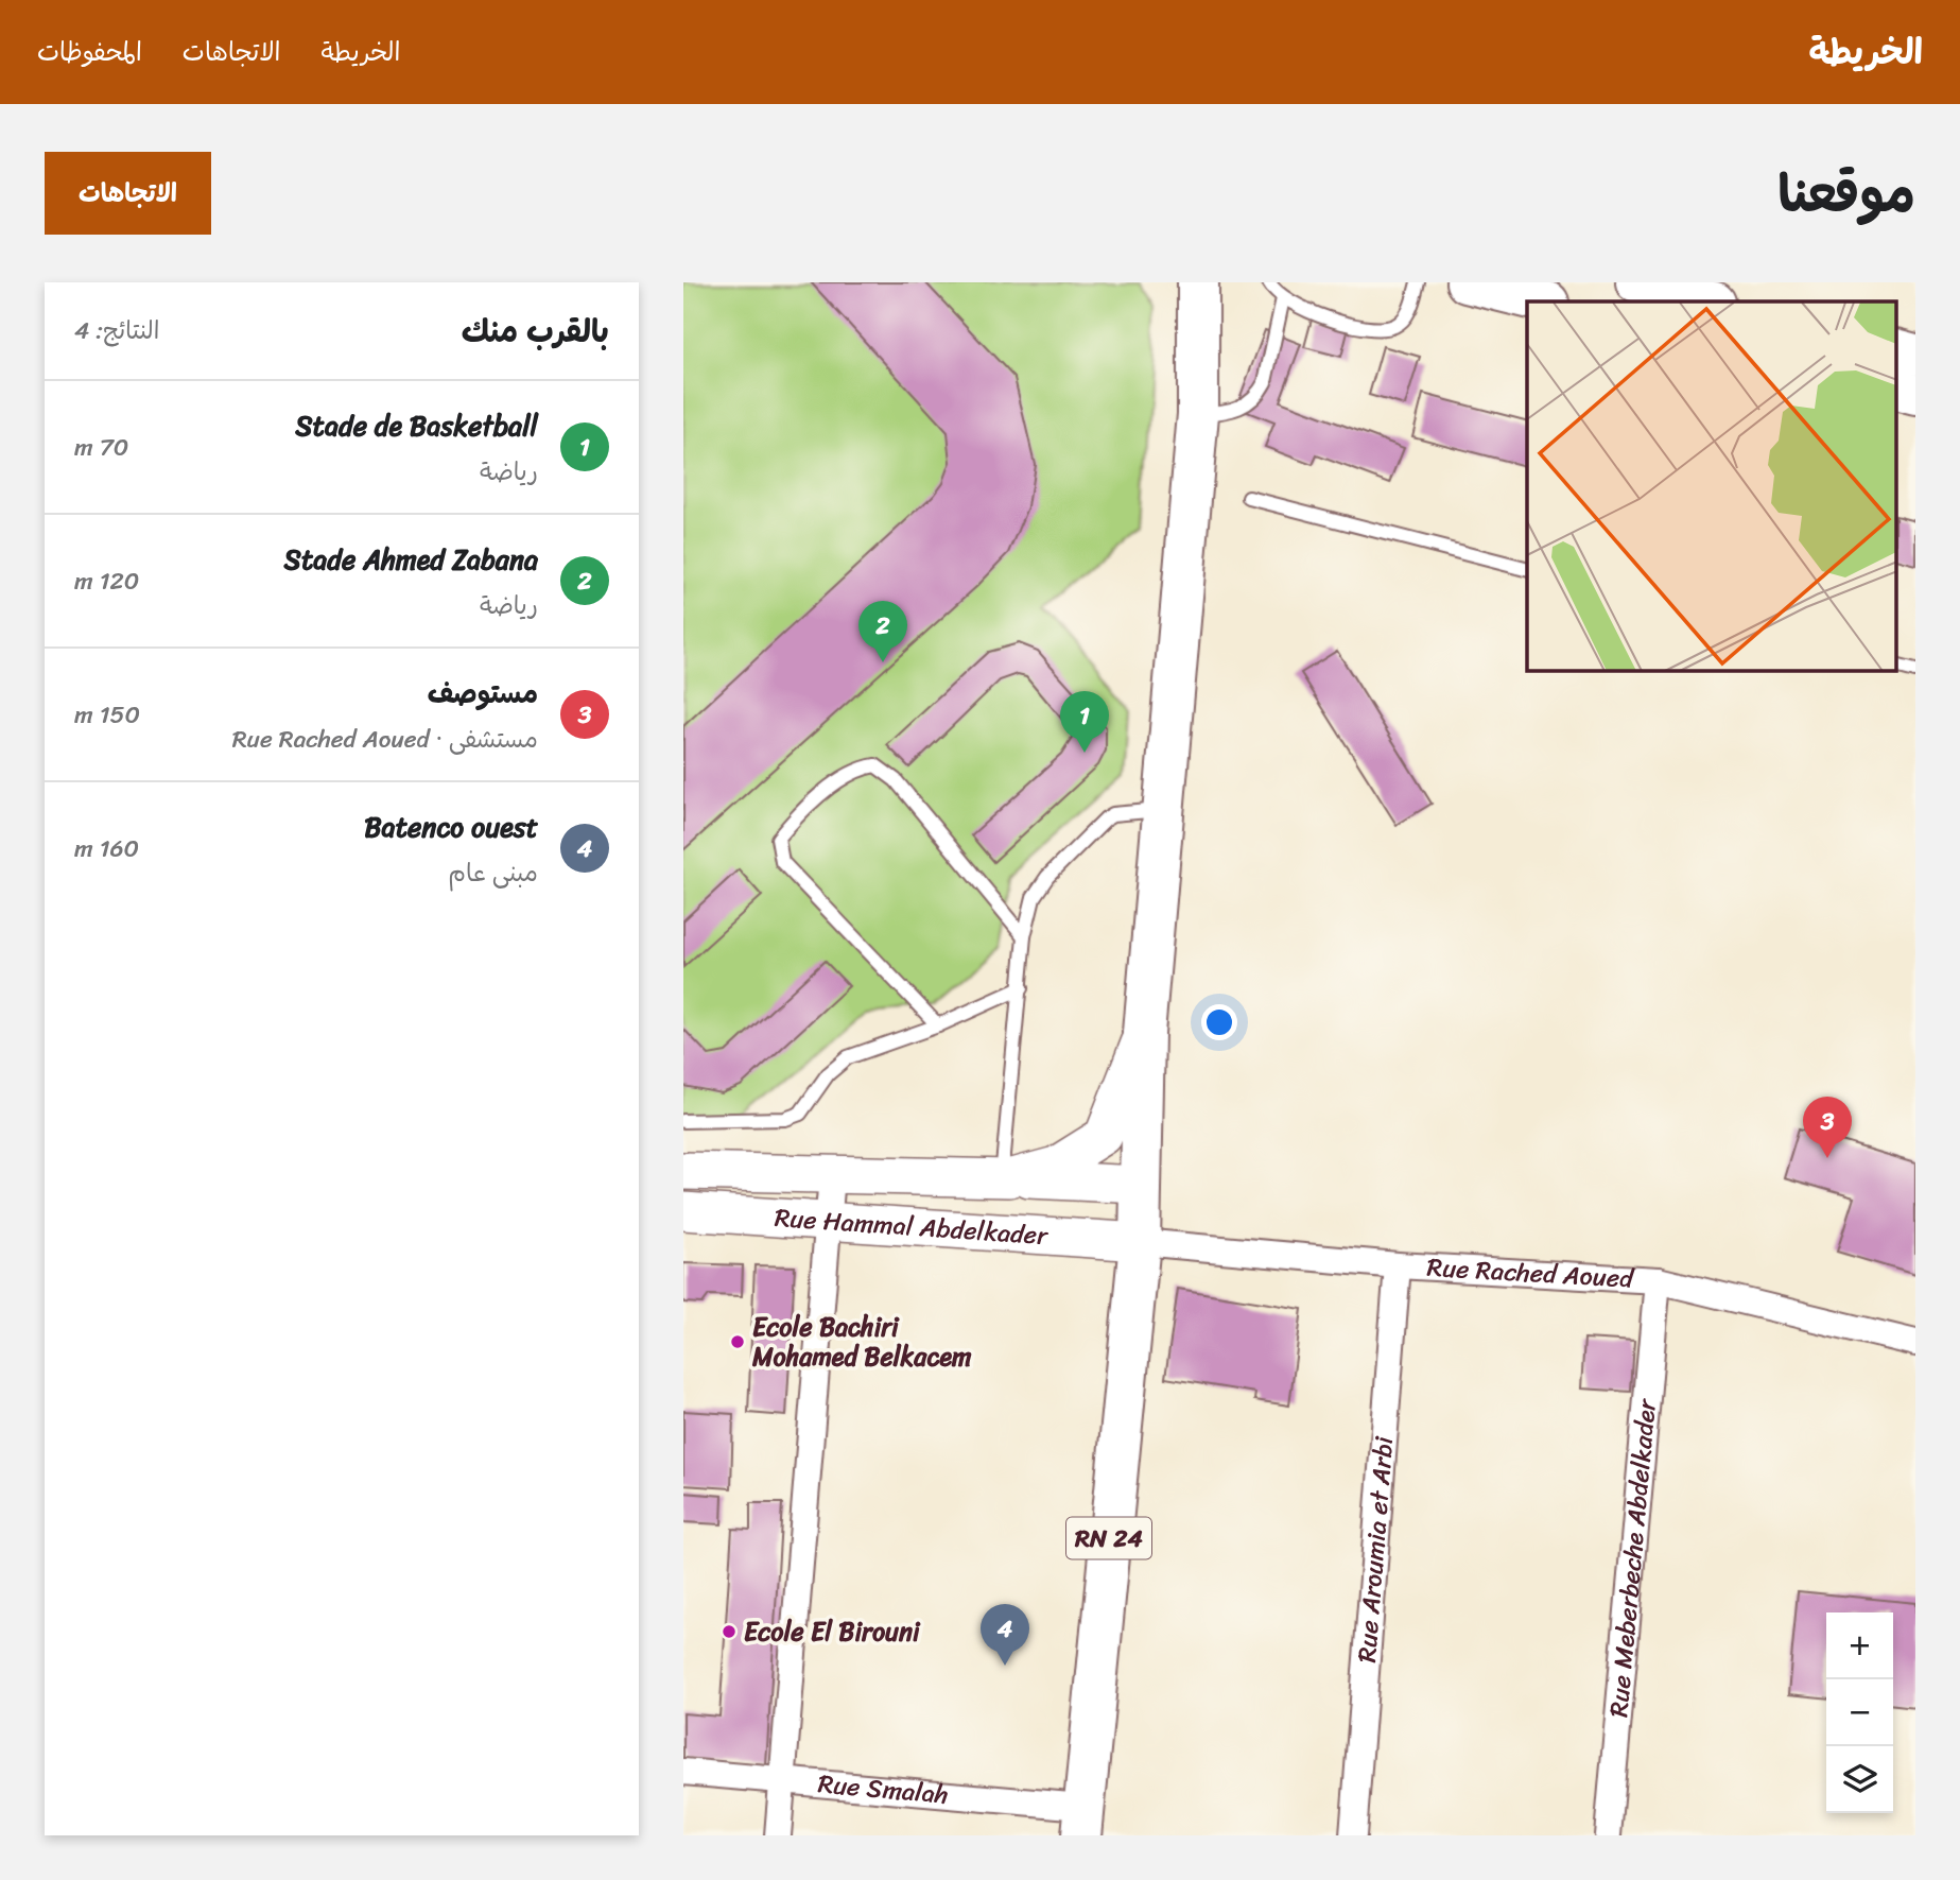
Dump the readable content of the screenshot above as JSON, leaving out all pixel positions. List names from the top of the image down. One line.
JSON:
{"streets":{"main road":["RN 24"],"street":["Rue Hammal Abdelkader","Rue Rached Aoued","Rue Aroumia et Arbi","Rue Meberbeche Abdelkader","Rue Smalah"]},"crossings":[["Rue Hammal Abdelkader","Rue Rached Aoued"],["Rue Hammal Abdelkader","RN 24"],["Rue Rached Aoued","RN 24"],["Rue Rached Aoued","Rue Aroumia et Arbi"],["Rue Rached Aoued","Rue Meberbeche Abdelkader"],["RN 24","Rue Smalah"]],"places":["Ecole Bachiri Mohamed Belkacem","Ecole El Birouni"],"page":{"header":"الخريطة","nav":["الخريطة","الاتجاهات","المحفوظات"],"title":"موقعنا","buttons":"الاتجاهات","heading":["بالقرب منك","النتائج: 4"],"list":[{"mark":"1","name":"Stade de Basketball","note":"رياضة","value":"70 m"},{"mark":"2","name":"Stade Ahmed Zabana","note":"رياضة","value":"120 m"},{"mark":"3","name":"مستوصف","note":"مستشفى · Rue Rached Aoued","value":"150 m"},{"mark":"4","name":"Batenco ouest","note":"مبنى عام","value":"160 m"}],"pins":["2","1","3","4"],"map_buttons":["+","−"]}}
